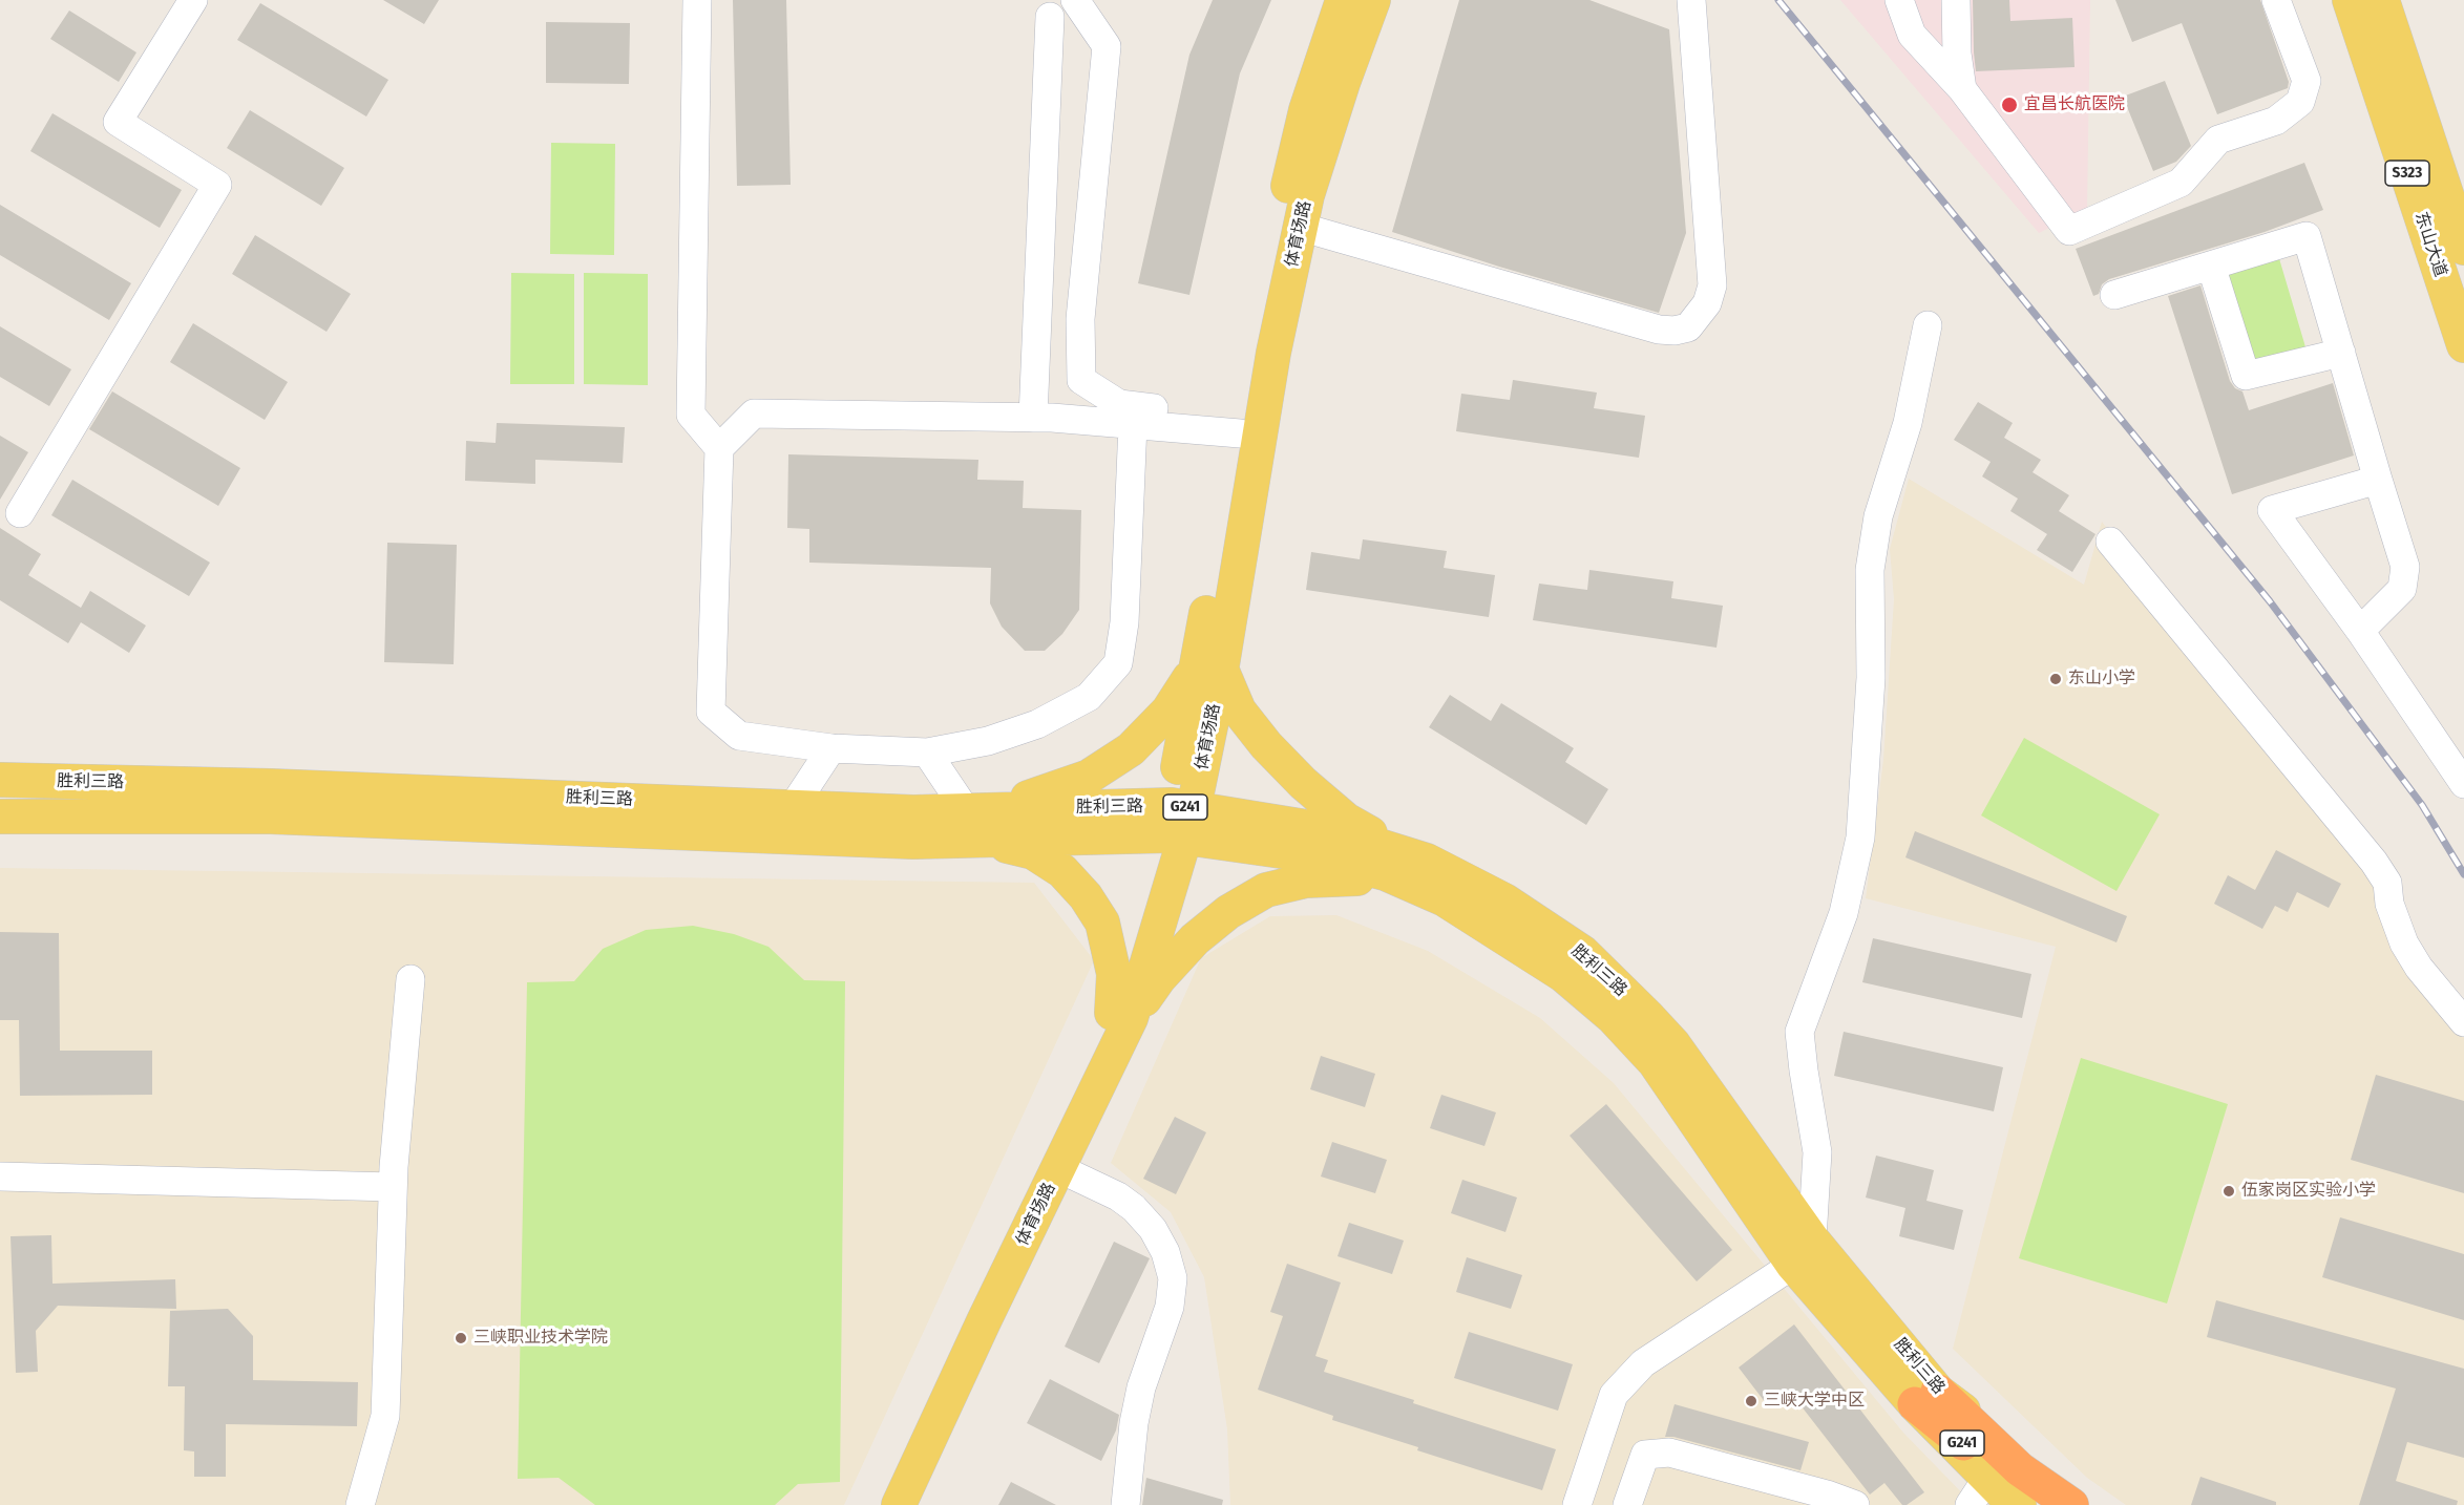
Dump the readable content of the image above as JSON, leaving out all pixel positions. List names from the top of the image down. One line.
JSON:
{"streets":{"highway":["G241"],"main road":["S323","体育场路","东山大道","胜利三路"]},"crossings":[["体育场路","胜利三路"],["胜利三路","G241"]],"places":["宜昌长航医院","东山小学","伍家岗区实验小学","三峡职业技术学院","三峡大学中区"]}
